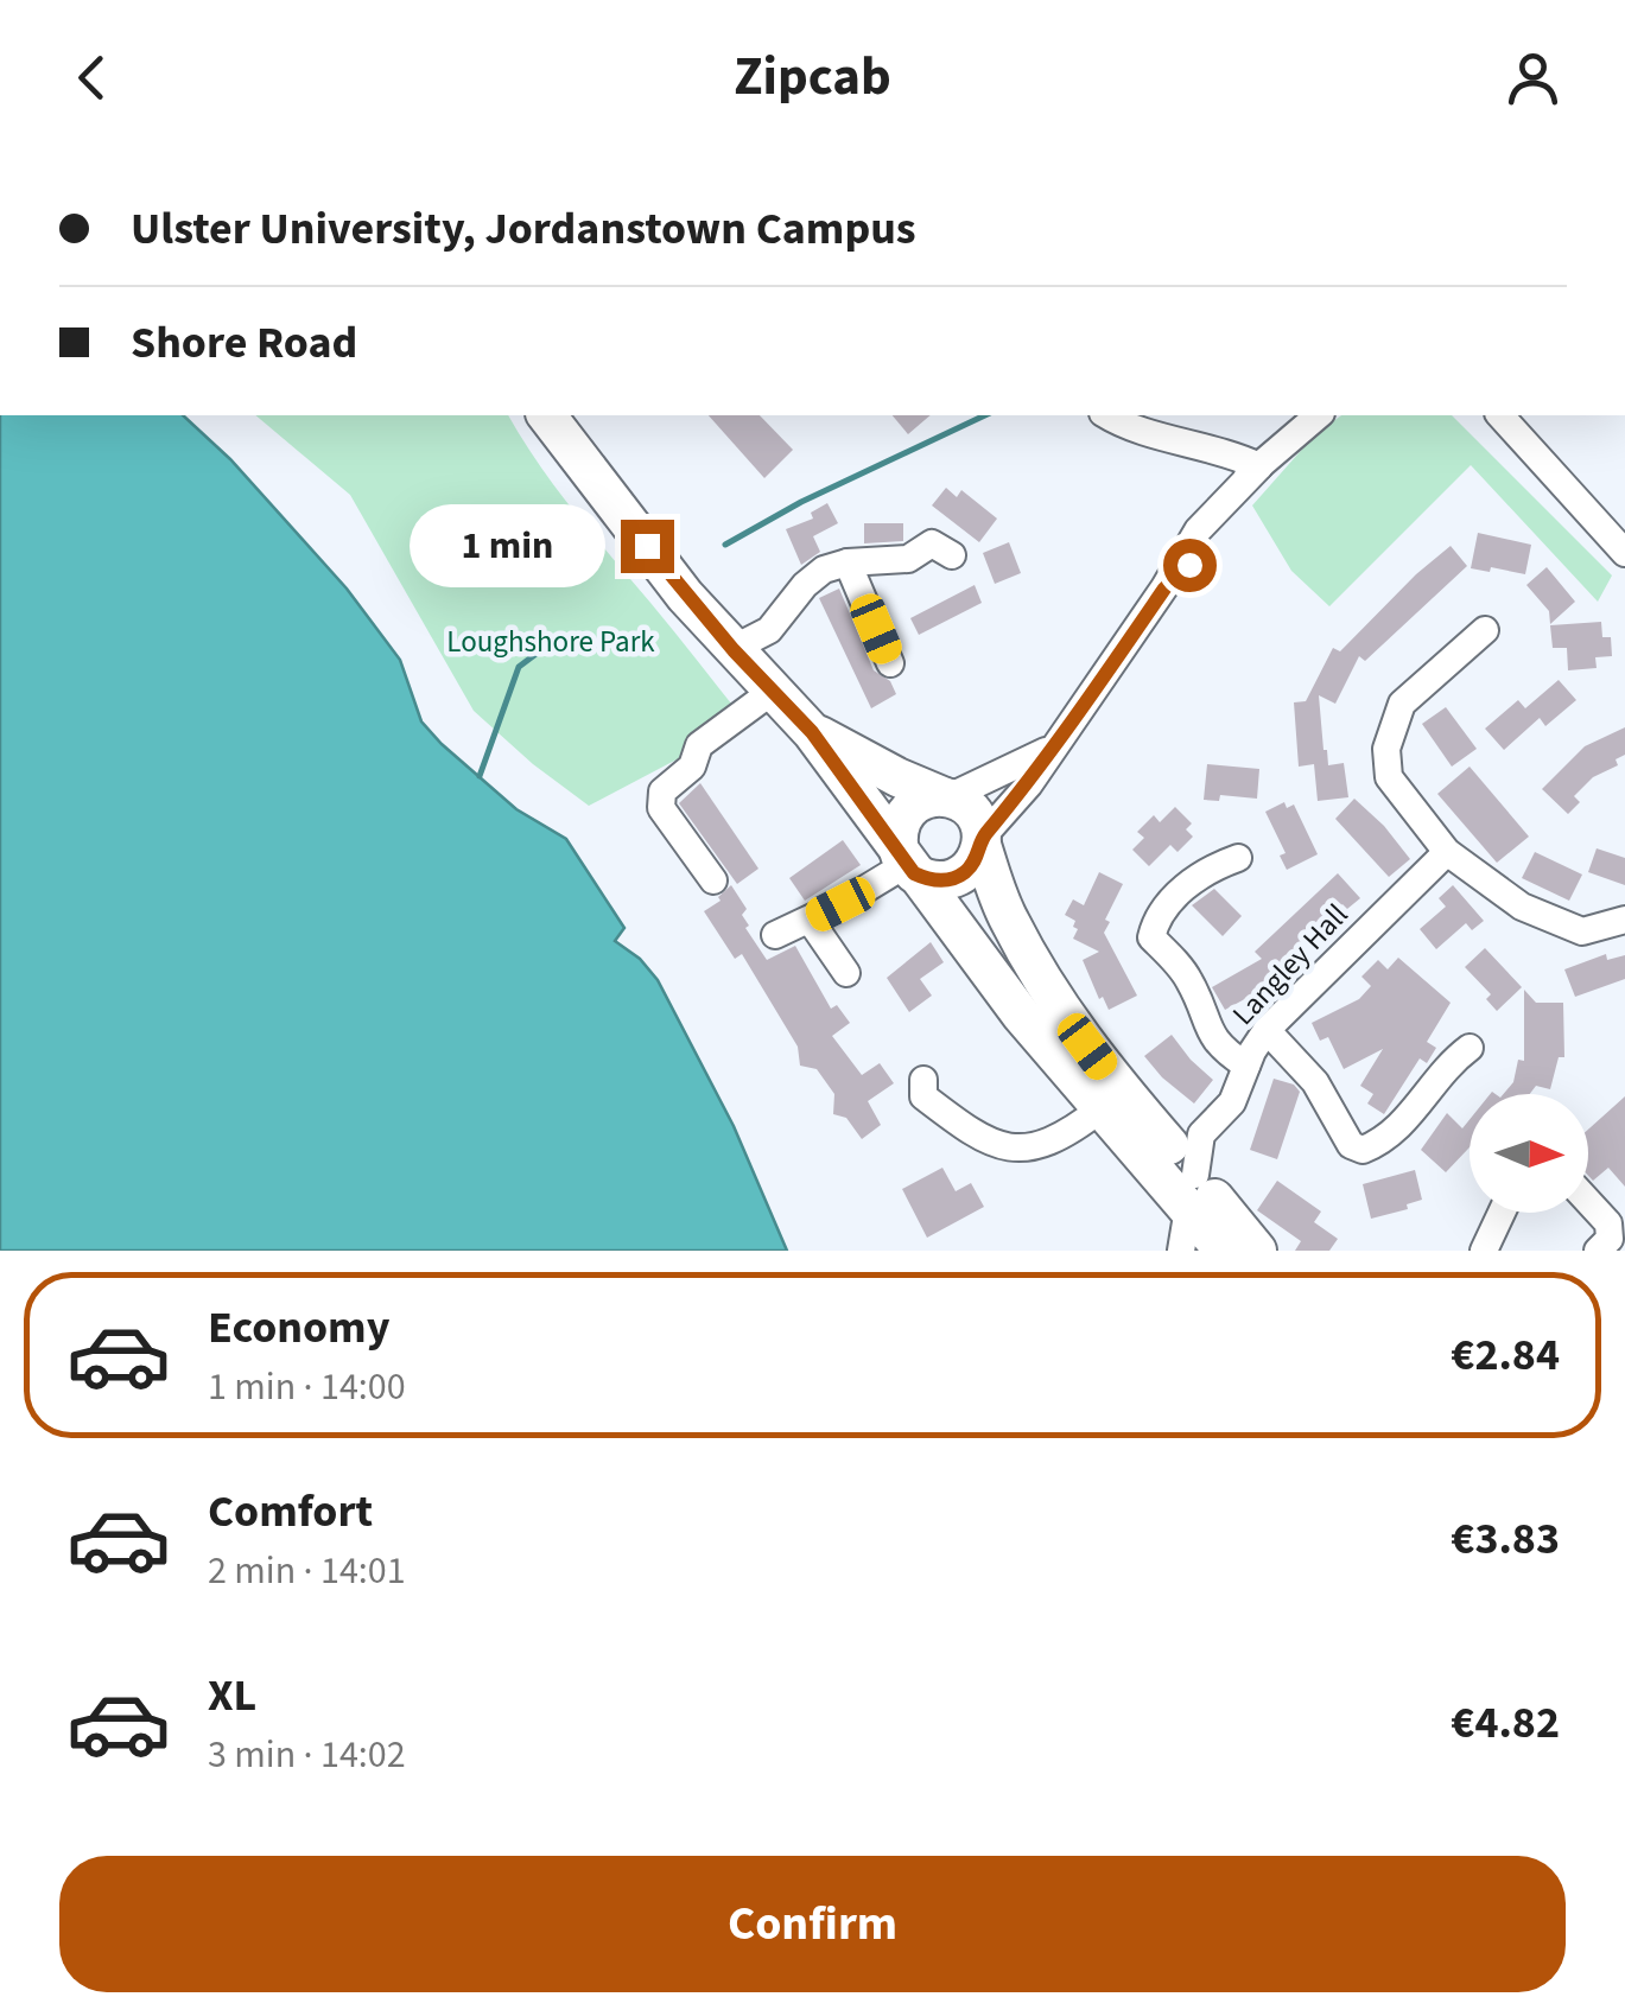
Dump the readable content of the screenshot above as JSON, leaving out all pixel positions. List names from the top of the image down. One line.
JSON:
{"streets":{"street":["Langley Hall"]},"parks":["Loughshore Park"],"north":"right","page":{"header":"Zipcab","banner":["Ulster University, Jordanstown Campus","Shore Road"],"bubble":"1 min","list":[{"name":"Economy","note":"1 min · 14:00","value":"€2.84"},{"name":"Comfort","note":"2 min · 14:01","value":"€3.83"},{"name":"XL","note":"3 min · 14:02","value":"€4.82"}],"buttons":"Confirm"}}
